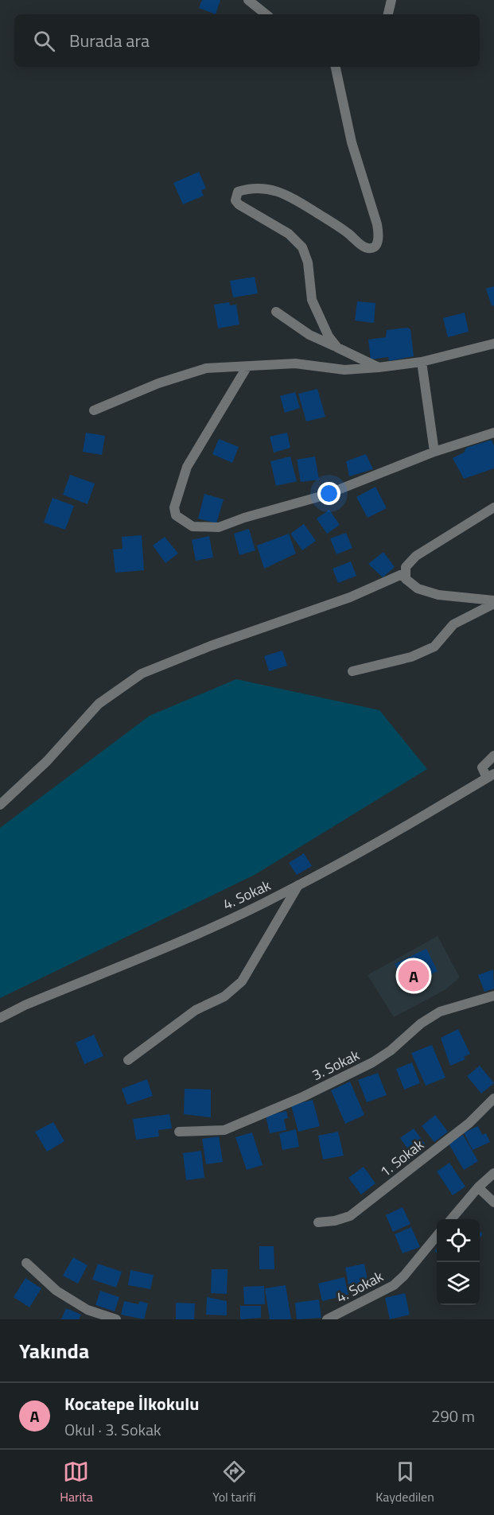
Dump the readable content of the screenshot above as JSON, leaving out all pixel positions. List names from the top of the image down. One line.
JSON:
{"streets":{"street":["4. Sokak","3. Sokak","1. Sokak"]},"page":{"search":"Burada ara","pins":"A","heading":"Yakında","list":[{"mark":"A","name":"Kocatepe İlkokulu","note":"Okul · 3. Sokak","value":"290 m"}],"nav":["Harita","Yol tarifi","Kaydedilen"]}}
